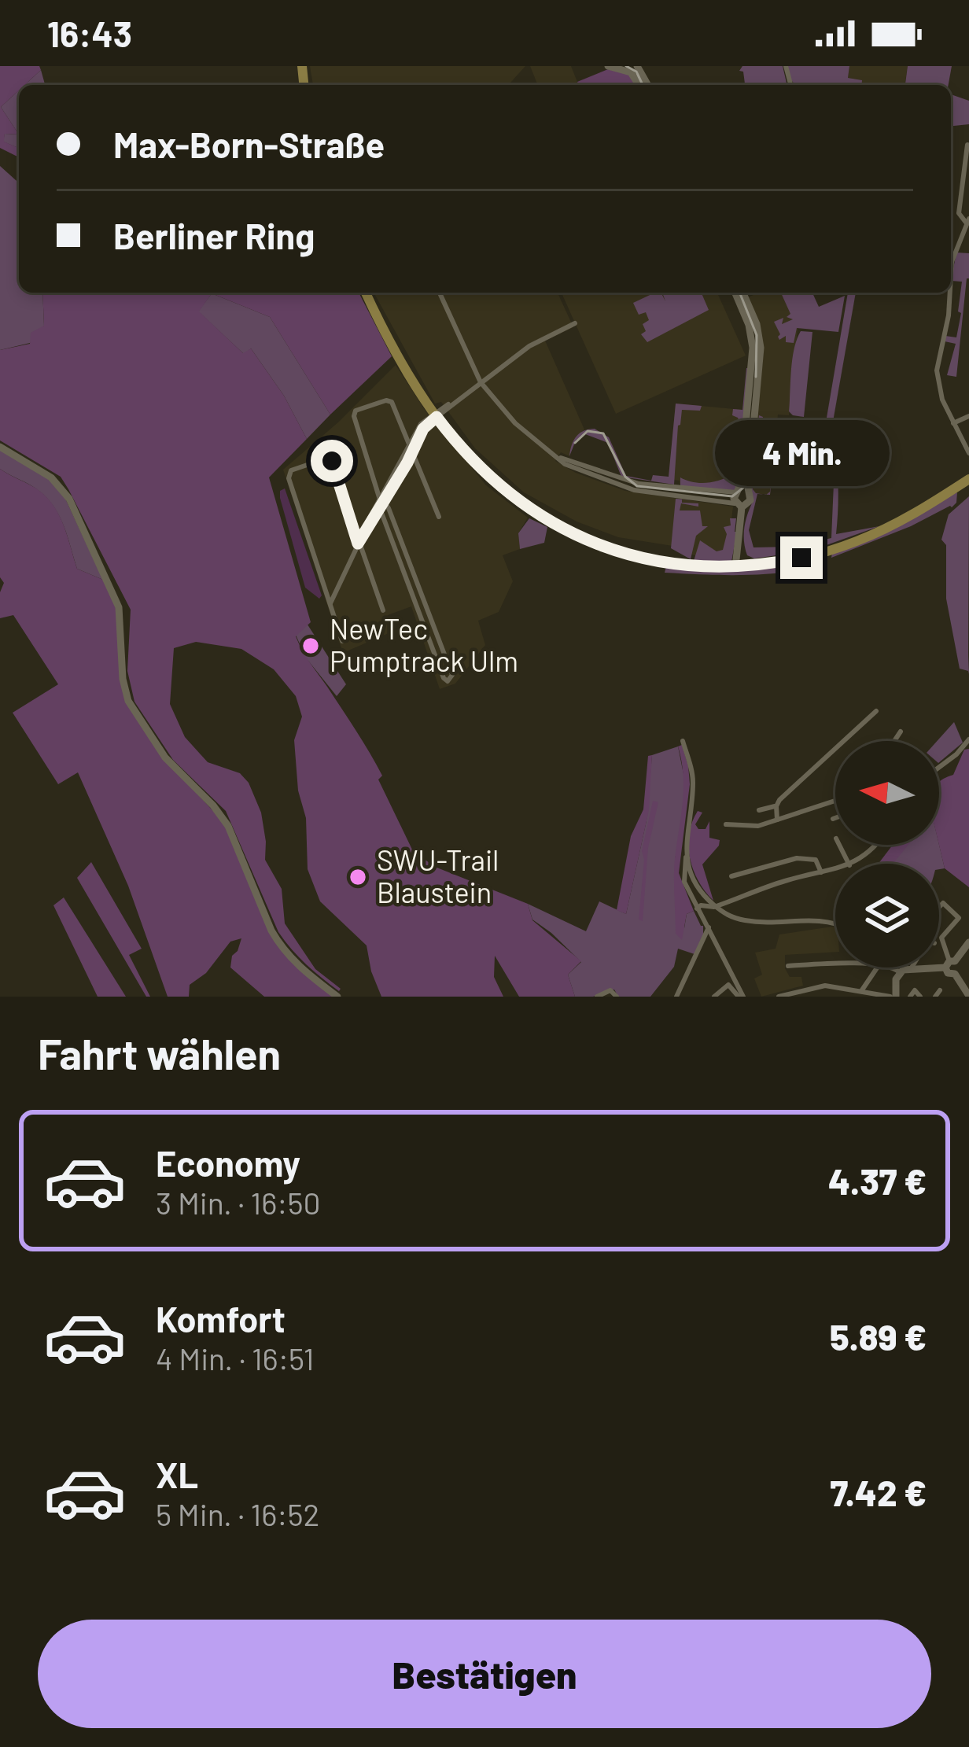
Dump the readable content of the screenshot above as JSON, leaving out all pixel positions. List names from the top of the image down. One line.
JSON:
{"places":["NewTec Pumptrack Ulm","SWU-Trail Blaustein"],"north":"left","page":{"status":"16:43","banner":["Max-Born-Straße","Berliner Ring"],"bubble":"4 Min.","heading":"Fahrt wählen","list":[{"name":"Economy","note":"3 Min. · 16:50","value":"4.37 €"},{"name":"Komfort","note":"4 Min. · 16:51","value":"5.89 €"},{"name":"XL","note":"5 Min. · 16:52","value":"7.42 €"}],"buttons":"Bestätigen"}}
